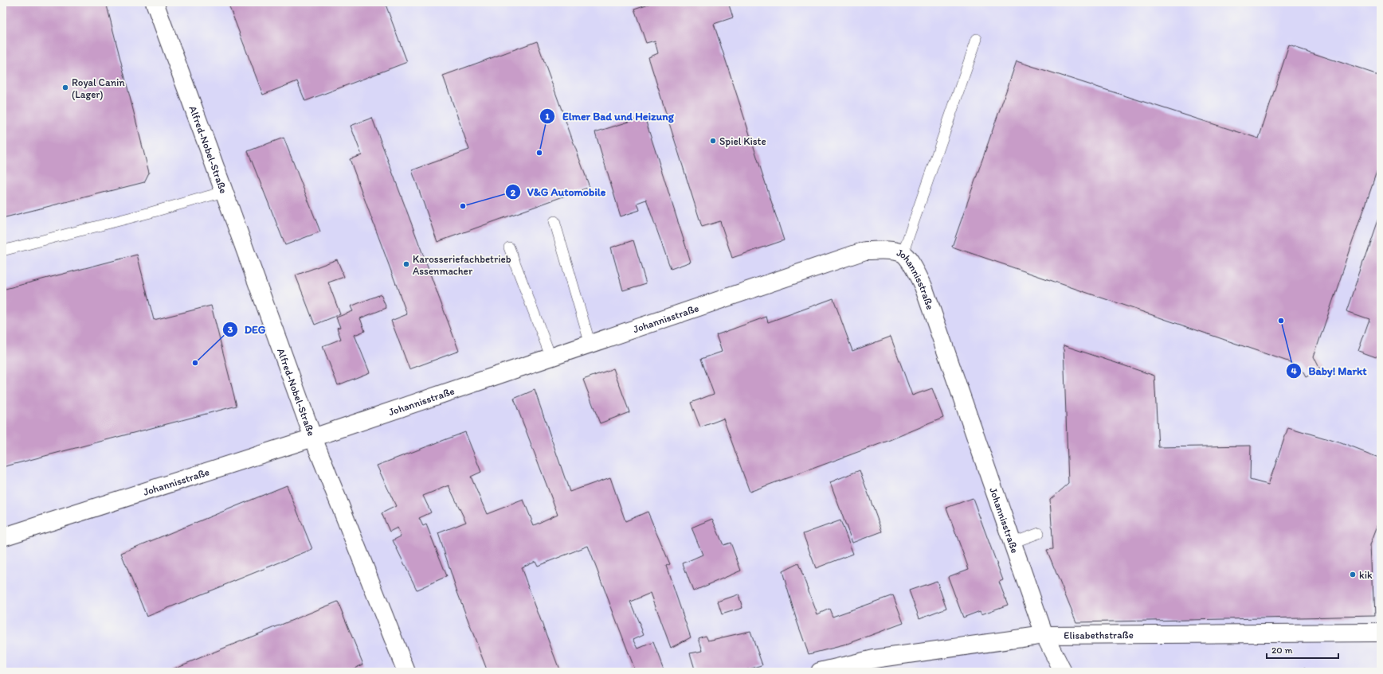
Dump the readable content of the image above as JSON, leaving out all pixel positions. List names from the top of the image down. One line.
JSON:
{"streets":{"street":["Alfred-Nobel-Straße","Johannisstraße","Elisabethstraße"]},"crossings":[["Alfred-Nobel-Straße","Johannisstraße"],["Johannisstraße","Elisabethstraße"]],"places":["Royal Canin (Lager)","Spiel Kiste","Elmer Bad und Heizung","V&G Automobile","Karosseriefachbetrieb Assenmacher","Baby! Markt","DEG","kik"],"scale_bar":"20 m"}
